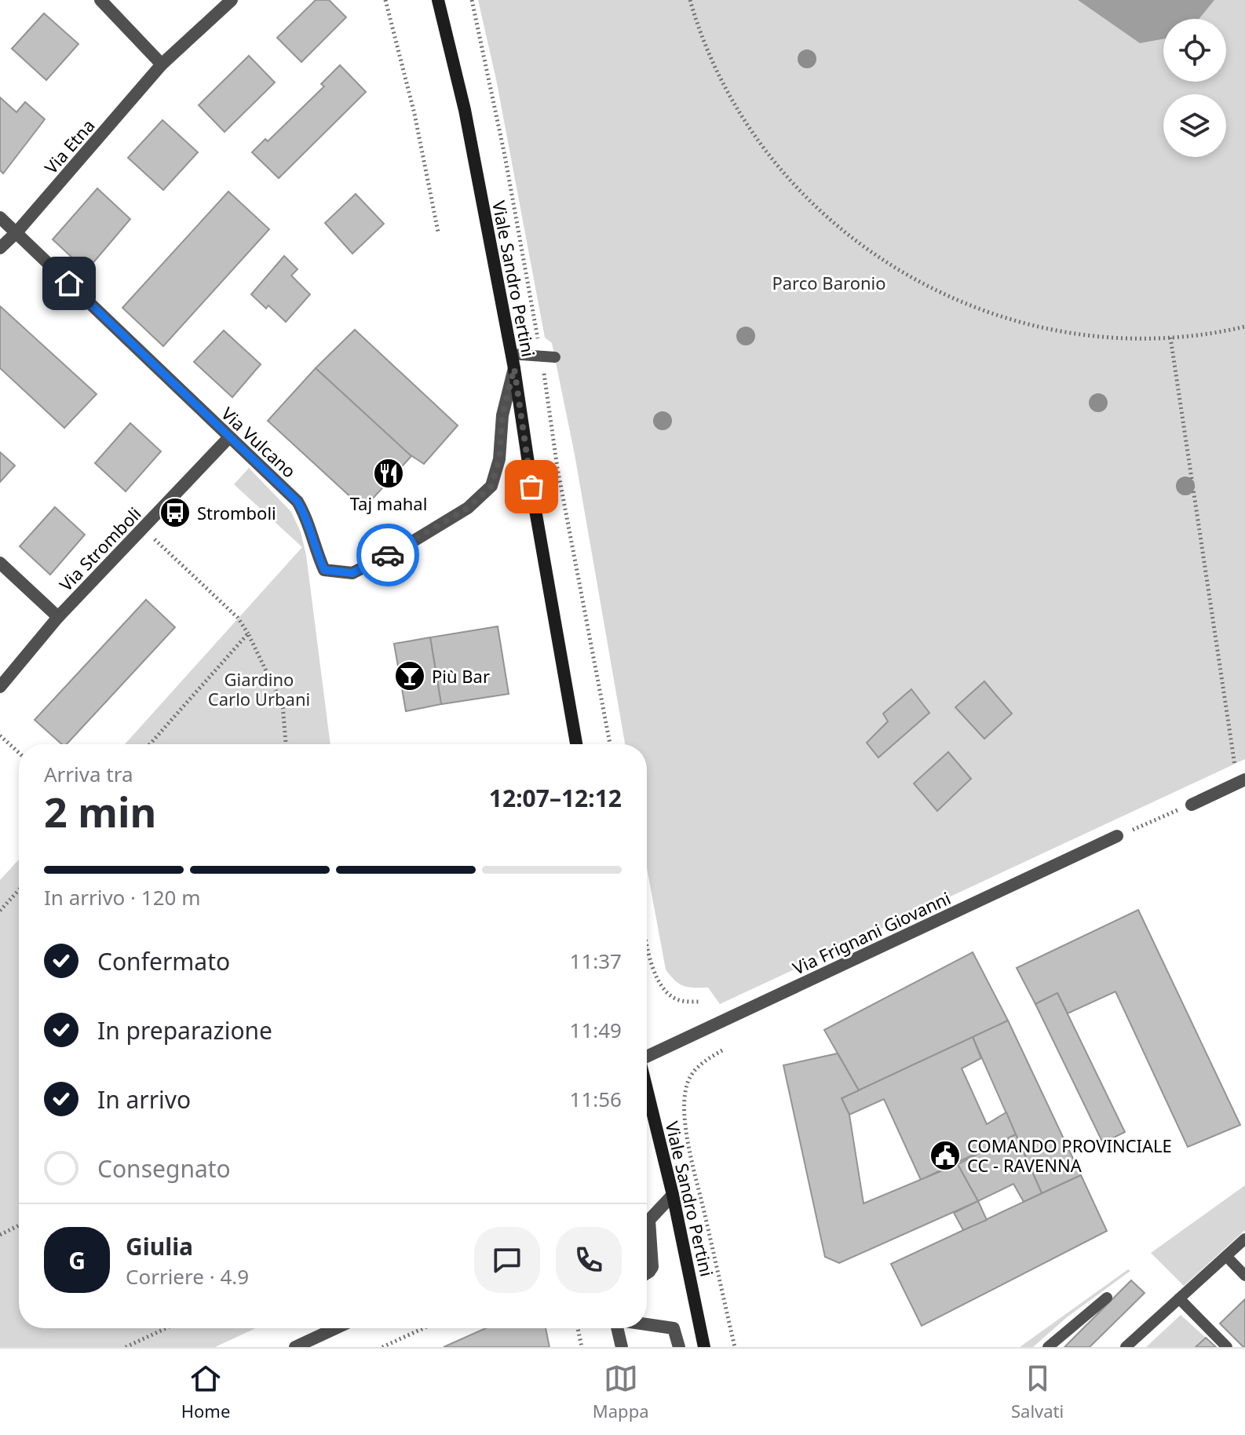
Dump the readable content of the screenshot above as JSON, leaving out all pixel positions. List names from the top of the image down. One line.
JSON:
{"streets":{"main road":["Viale Sandro Pertini"],"street":["Via Etna","Via Vulcano","Via Stromboli","Via Frignani Giovanni"]},"crossings":[["Via Etna","Via Vulcano"],["Viale Sandro Pertini","Via Vulcano"],["Via Vulcano","Via Stromboli"]],"parks":["Parco Baronio","Giardino Carlo Urbani"],"places":{"restaurant":["Taj mahal"],"bus stop":["Stromboli"],"bar":["Più Bar"],"public building":["COMANDO PROVINCIALE CC - RAVENNA"]},"page":{"heading":["2 min","Arriva tra","12:07–12:12"],"panel":["Giulia","Corriere · 4.9"],"bar":"In arrivo · 120 m","list":[["Confermato","11:37"],["In preparazione","11:49"],["In arrivo","11:56"],"Consegnato"],"round":"G","tabs":["Home","Mappa","Salvati"]}}
